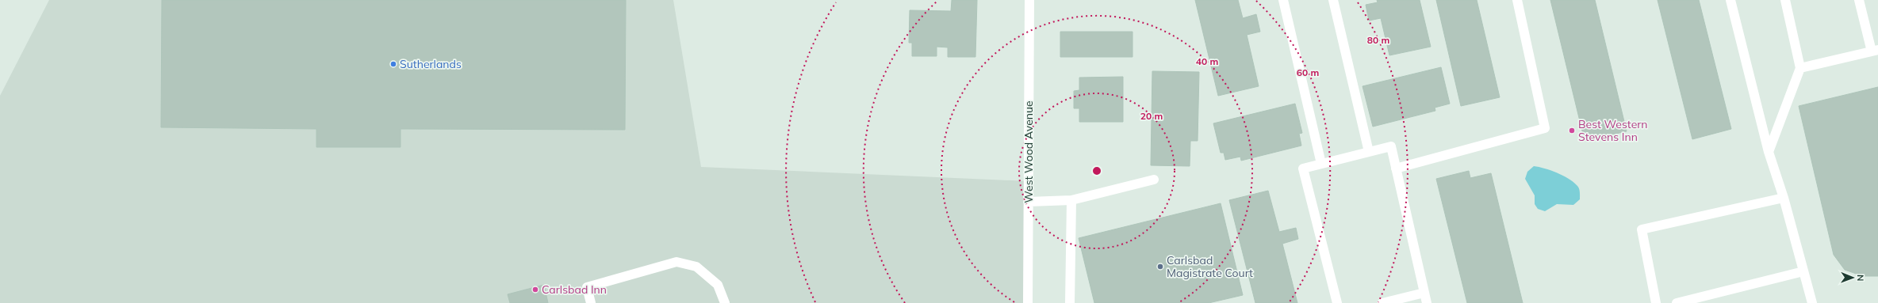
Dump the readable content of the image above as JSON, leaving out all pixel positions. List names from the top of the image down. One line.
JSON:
{"streets":{"street":["West Wood Avenue"]},"places":["Sutherlands","Best Western Stevens Inn","Carlsbad Magistrate Court","Carlsbad Inn"],"north":"right","rings":["80 m","40 m","60 m","20 m"]}
